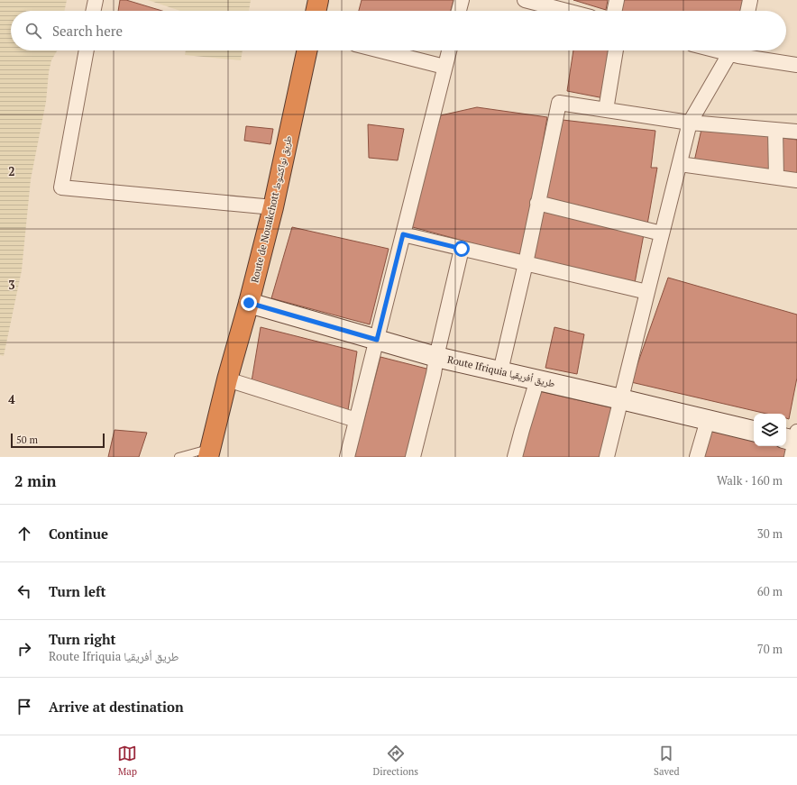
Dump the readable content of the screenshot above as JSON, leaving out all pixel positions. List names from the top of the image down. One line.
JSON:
{"streets":{"highway":["Route de Nouakchott طريق نواكشوط"],"street":["Route Ifriquia طريق أفريقيا"]},"crossings":[["Route de Nouakchott طريق نواكشوط","Route Ifriquia طريق أفريقيا"]],"scale_bar":"50 m","page":{"search":"Search here","scale":"50 m","heading":["2 min","Walk · 160 m"],"list":[["Continue","30 m"],["Turn left","60 m"],["Turn right","Route Ifriquia طريق أفريقيا","70 m"],"Arrive at destination"],"nav":["Map","Directions","Saved"]},"grid":{"rows":["2","3","4"]}}
